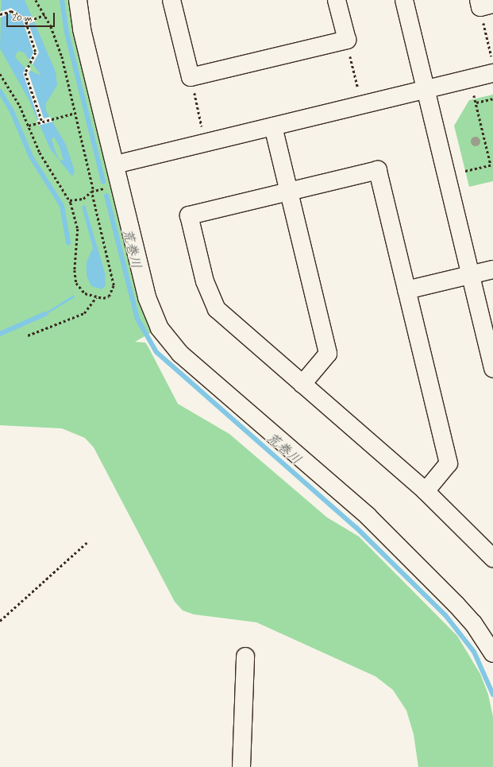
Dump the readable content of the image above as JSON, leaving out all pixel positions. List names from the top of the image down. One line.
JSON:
{"water":["荒巻川"],"scale_bar":"20 m"}
